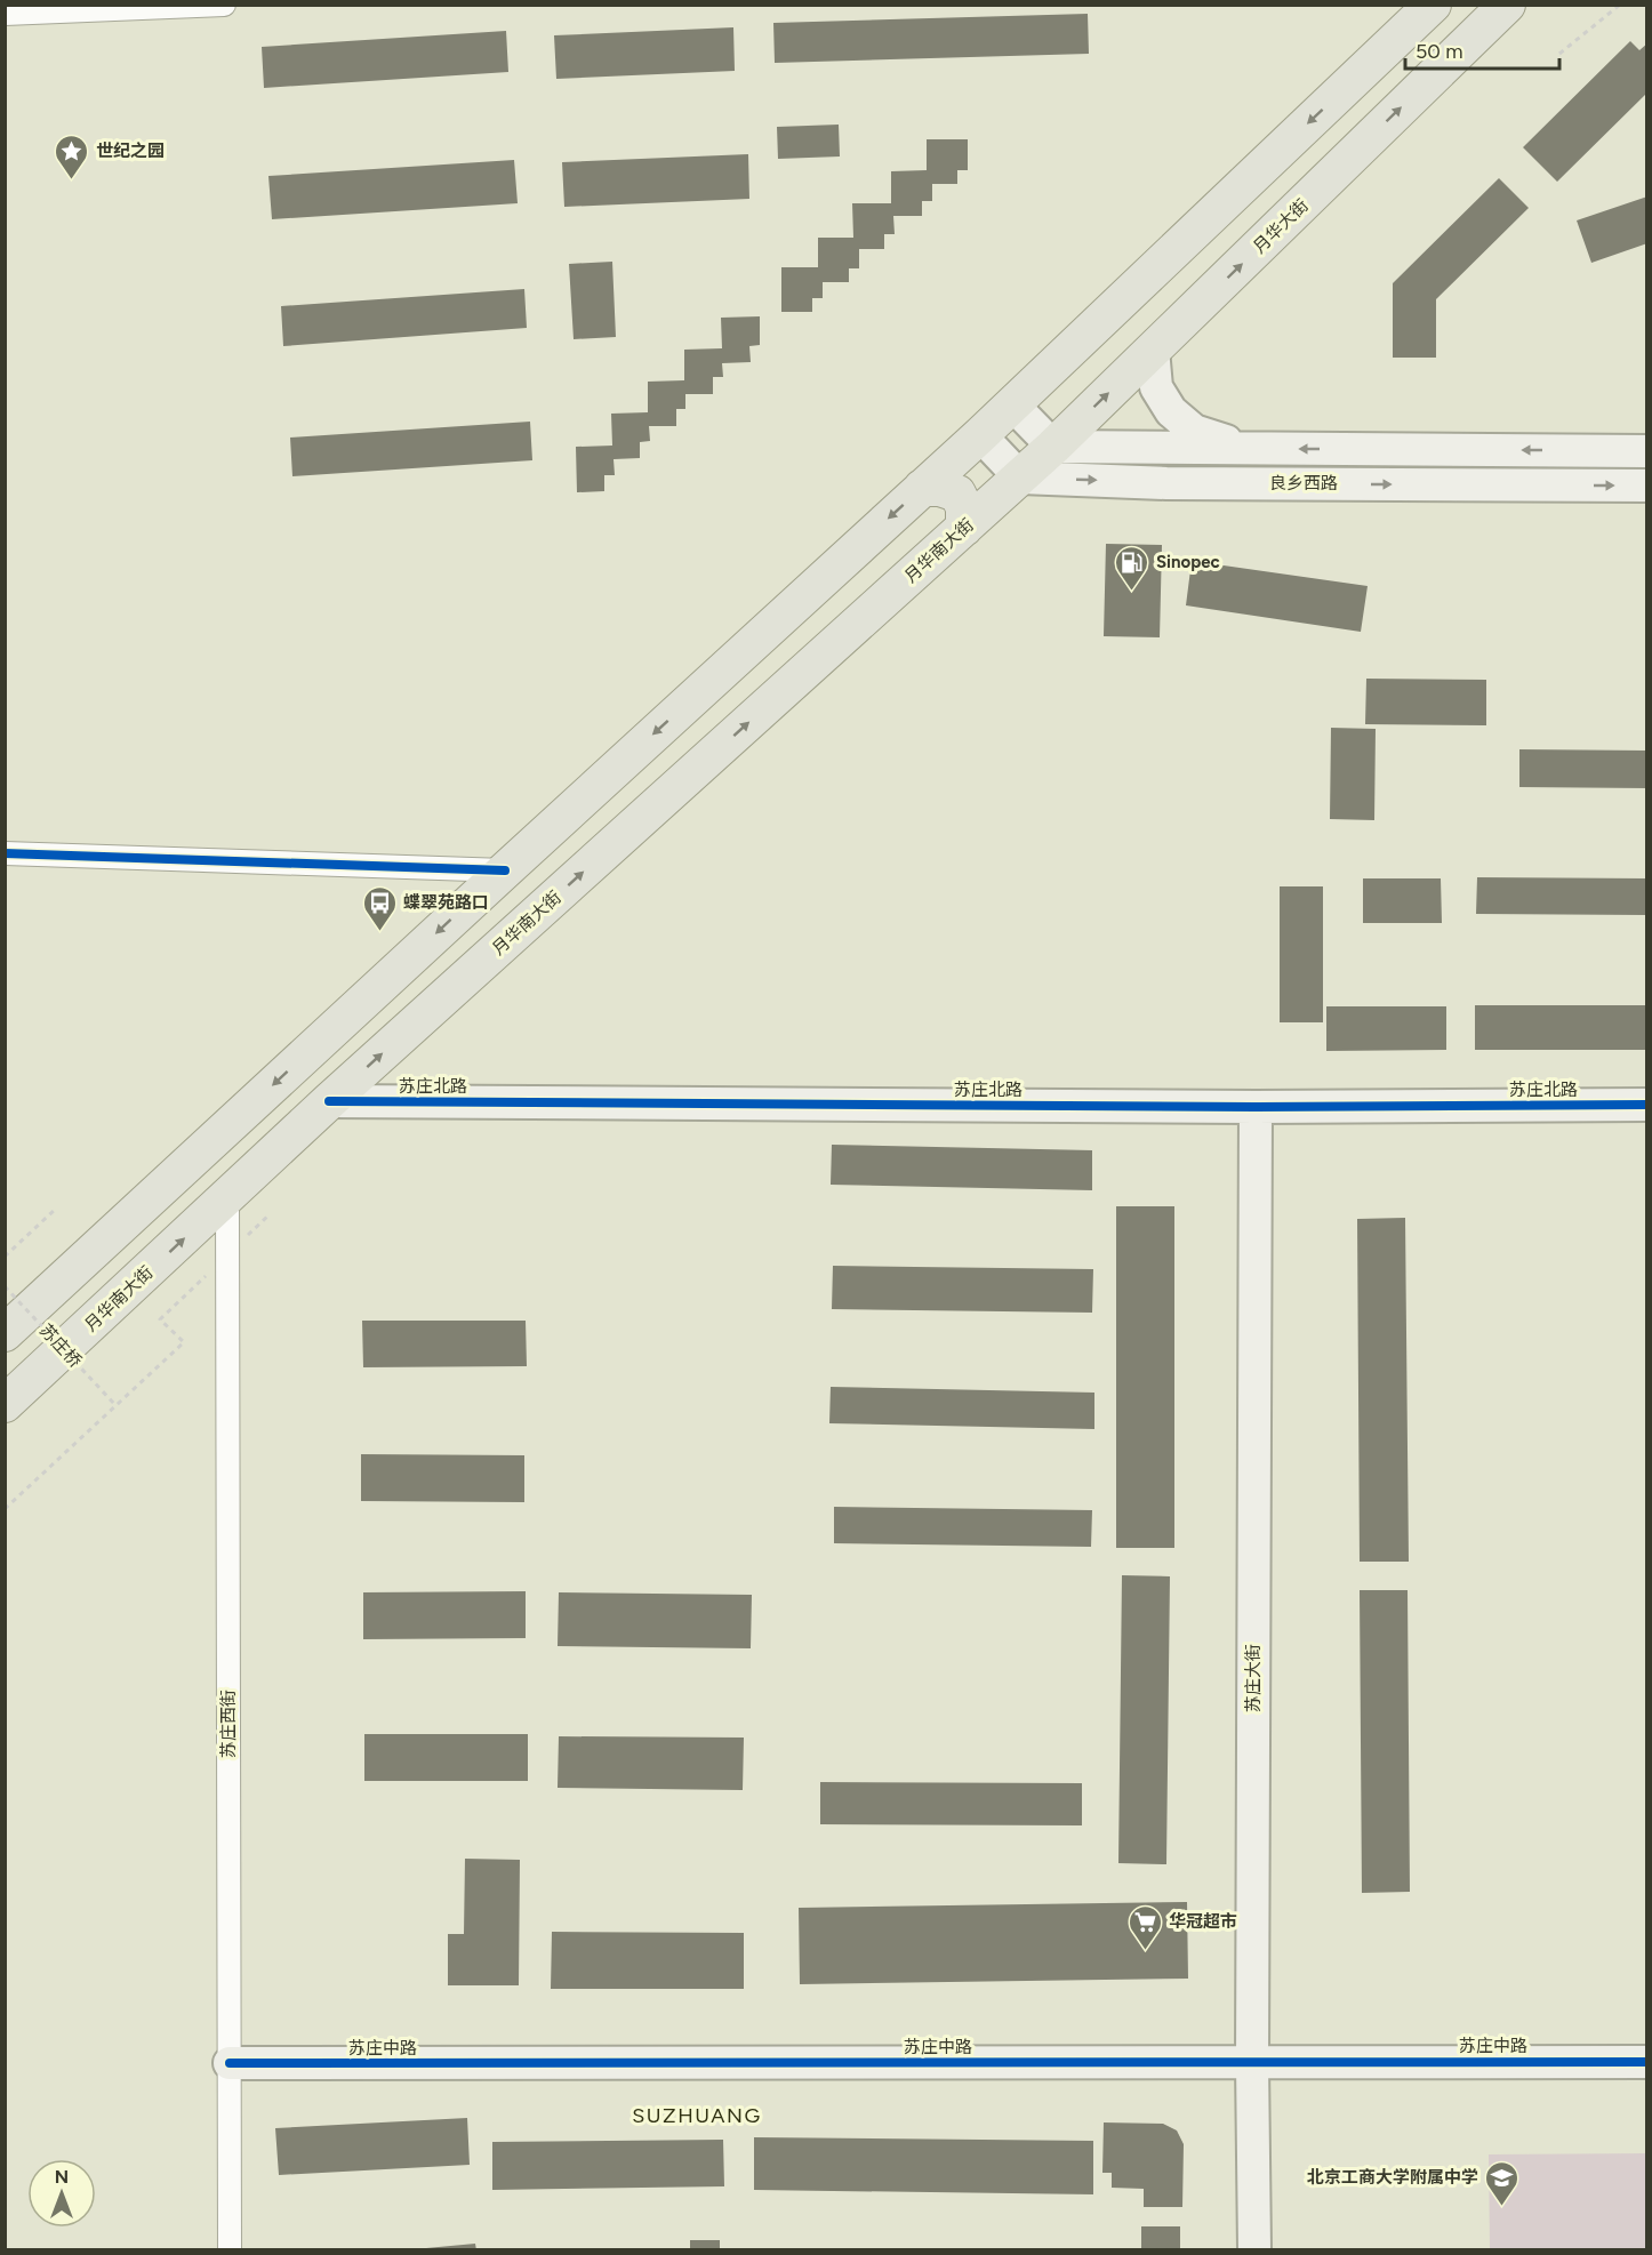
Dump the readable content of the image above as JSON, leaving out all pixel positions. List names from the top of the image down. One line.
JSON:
{"streets":{"main road":["月华大街","月华南大街"],"street":["良乡西路","苏庄北路","苏庄大街","苏庄西街","苏庄中路"],"path":["苏庄桥"]},"crossings":[["月华大街","良乡西路"],["月华大街","月华南大街"],["良乡西路","月华南大街"],["月华南大街","苏庄北路"],["月华南大街","苏庄西街"],["苏庄北路","苏庄大街"],["苏庄大街","苏庄中路"],["苏庄西街","苏庄中路"]],"districts":["SUZHUANG"],"places":{"place":["世纪之园"],"fuel station":["Sinopec"],"bus stop":["蝶翠苑路口"],"supermarket":["华冠超市"],"school or university":["北京工商大学附属中学"]},"scale_bar":"50 m","north":"top"}
